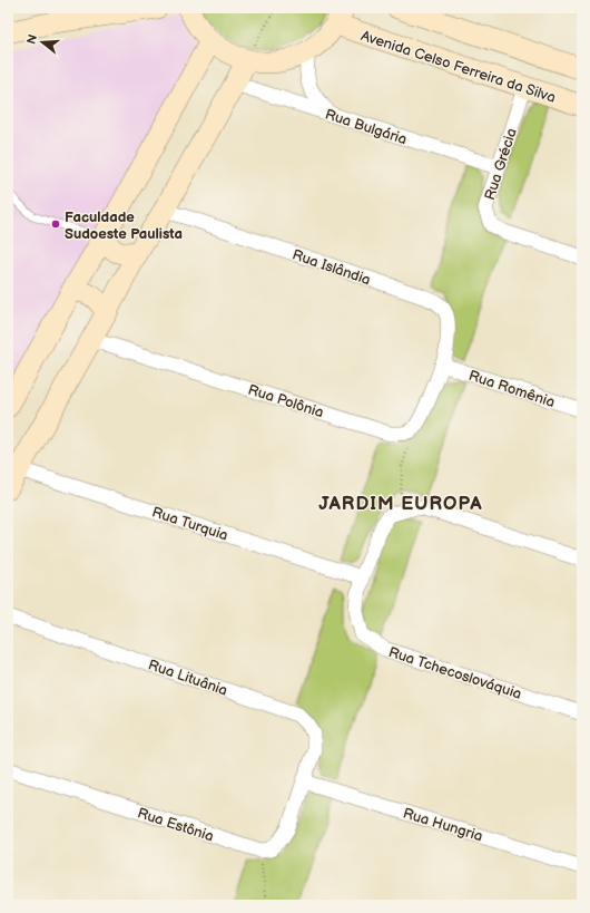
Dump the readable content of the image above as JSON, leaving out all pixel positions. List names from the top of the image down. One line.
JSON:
{"streets":{"main road":["Avenida Celso Ferreira da Silva"],"street":["Rua Bulgária","Rua Grécia","Rua Islândia","Rua Romênia","Rua Polônia","Rua Turquia","Rua Tchecoslováquia","Rua Lituânia","Rua Estônia","Rua Hungria"]},"crossings":[["Avenida Celso Ferreira da Silva","Rua Grécia"],["Rua Bulgária","Rua Grécia"],["Rua Islândia","Rua Romênia"],["Rua Turquia","Rua Tchecoslováquia"],["Rua Lituânia","Rua Hungria"]],"districts":["JARDIM EUROPA"],"places":["Faculdade Sudoeste Paulista"],"north":"left"}
